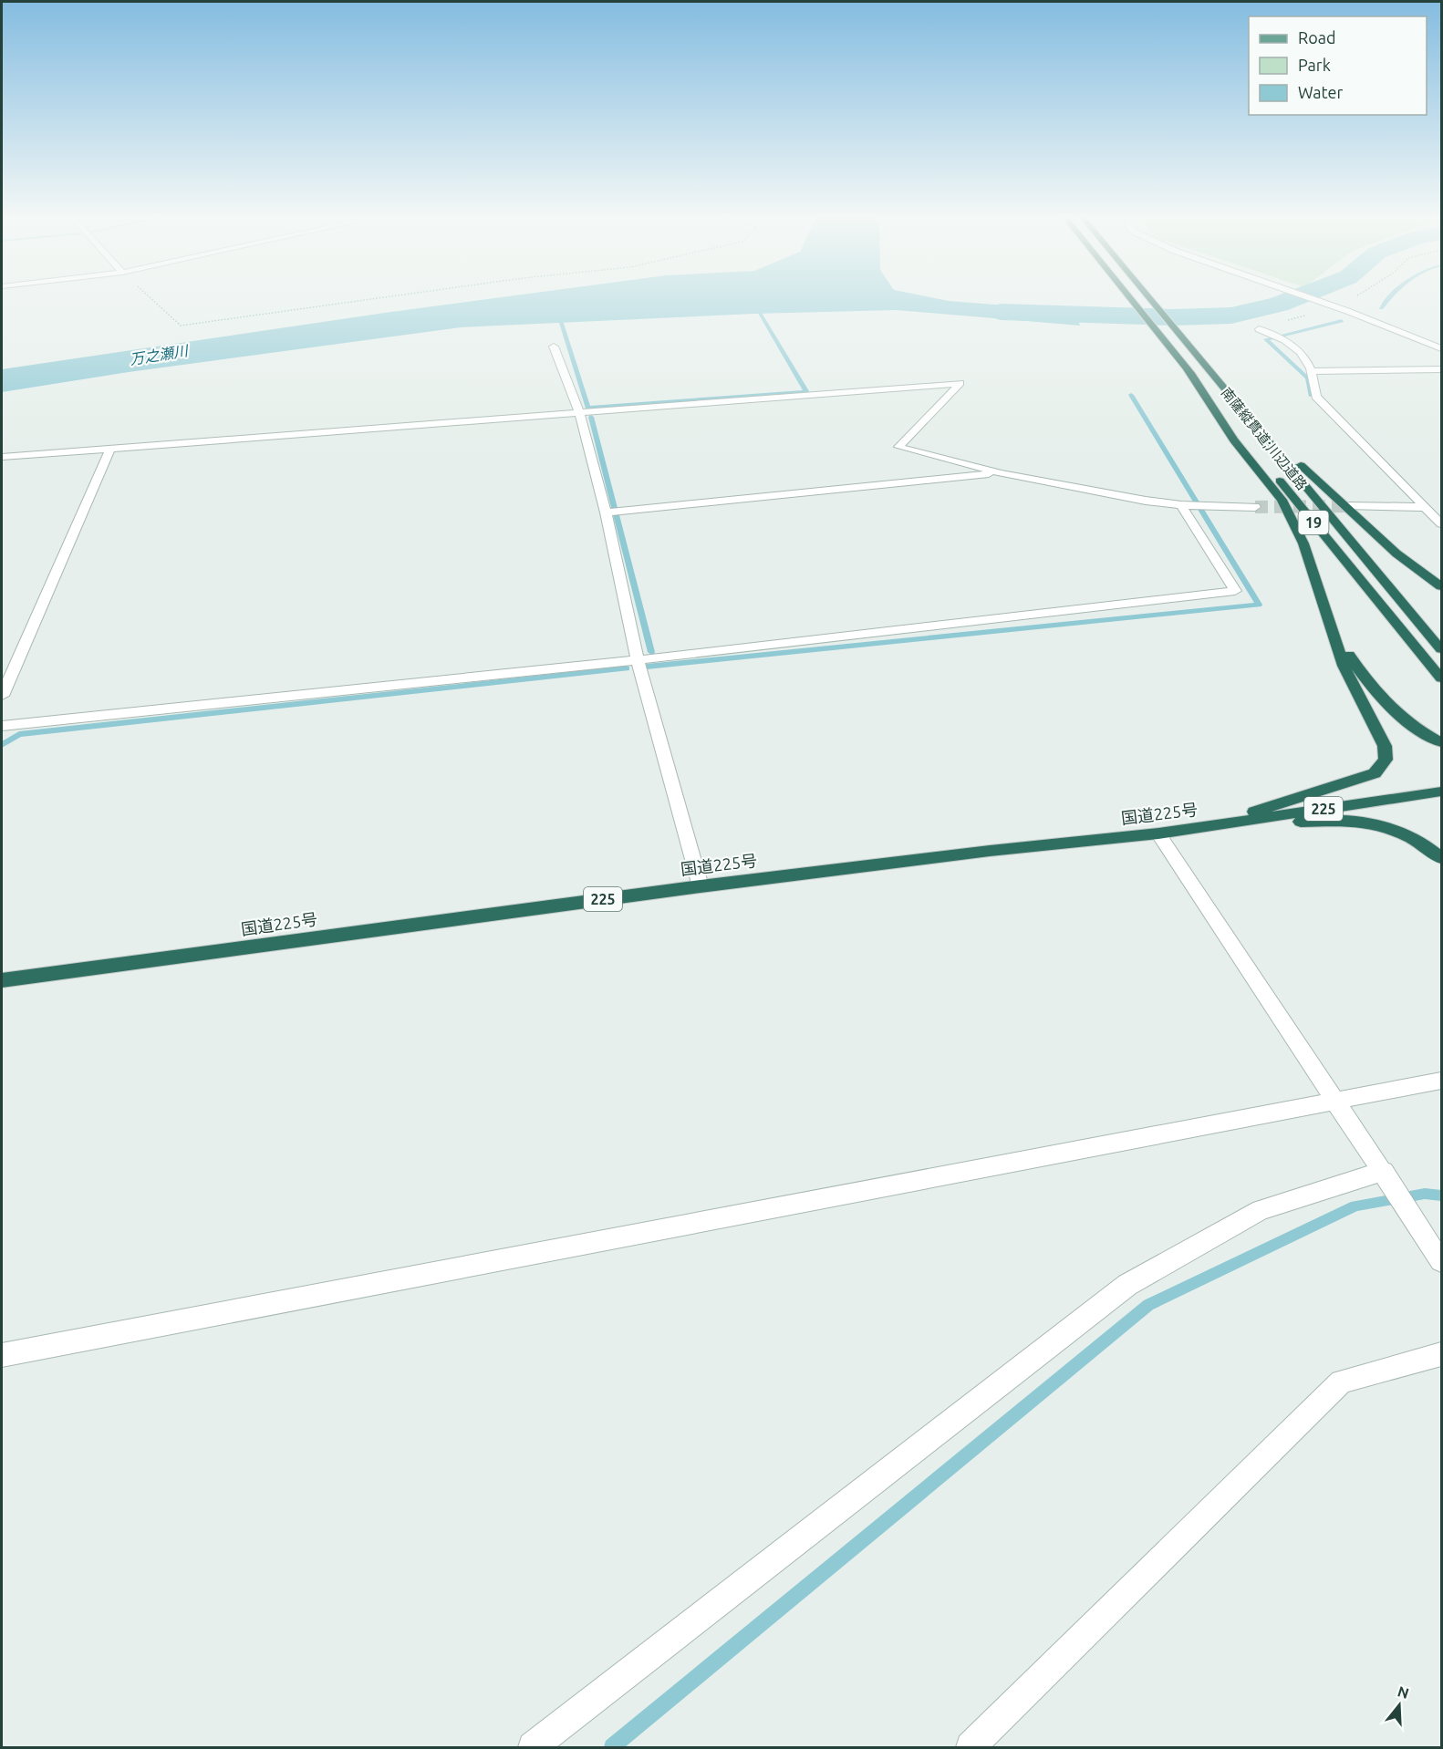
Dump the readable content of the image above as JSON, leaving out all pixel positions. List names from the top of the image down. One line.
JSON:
{"streets":{"highway":["南薩縦貫道;川辺道路","19","225","国道225号"]},"crossings":[["南薩縦貫道;川辺道路","19"],["19","国道225号"]],"water":["万之瀬川"],"legend":["Road","Park","Water"],"north":"top"}
